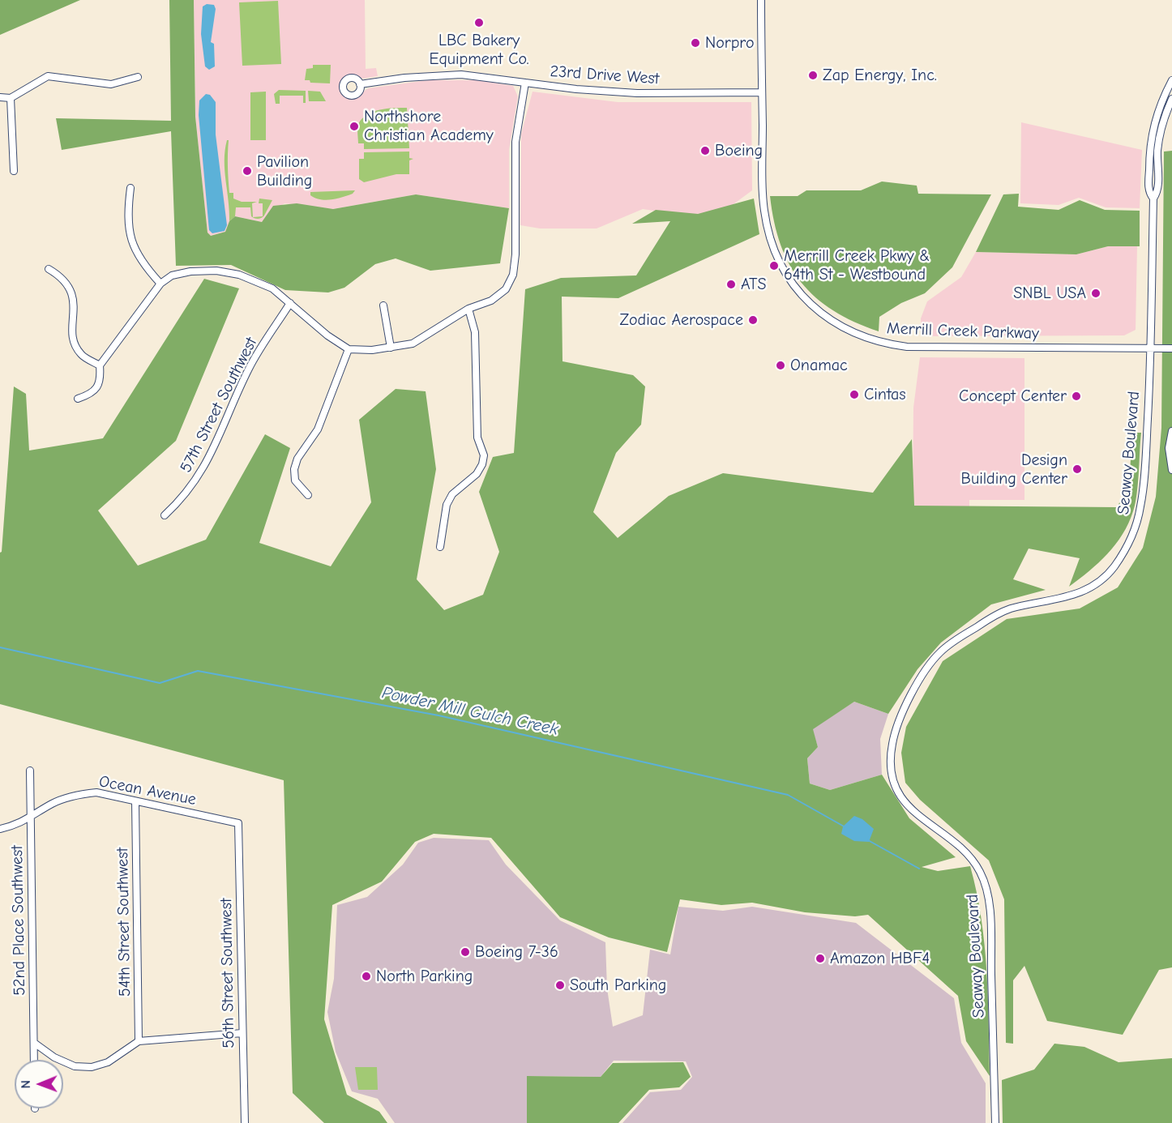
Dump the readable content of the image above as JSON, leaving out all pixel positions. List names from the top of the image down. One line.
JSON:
{"streets":{"street":["23rd Drive West","Merrill Creek Parkway","57th Street Southwest","Seaway Boulevard","Ocean Avenue","52nd Place Southwest","54th Street Southwest","56th Street Southwest"]},"crossings":[["23rd Drive West","Merrill Creek Parkway"],["Merrill Creek Parkway","Seaway Boulevard"],["Ocean Avenue","52nd Place Southwest"],["Ocean Avenue","54th Street Southwest"],["Ocean Avenue","56th Street Southwest"]],"water":["Powder Mill Gulch Creek"],"places":["LBC Bakery Equipment Co.","Norpro","Zap Energy, Inc.","Northshore Christian Academy","Boeing","Pavilion Building","Merrill Creek Pkwy & 64th St - Westbound","ATS","SNBL USA","Zodiac Aerospace","Onamac","Cintas","Concept Center","Design Building Center","Boeing 7-36","Amazon HBF4","North Parking","South Parking"],"north":"left"}
